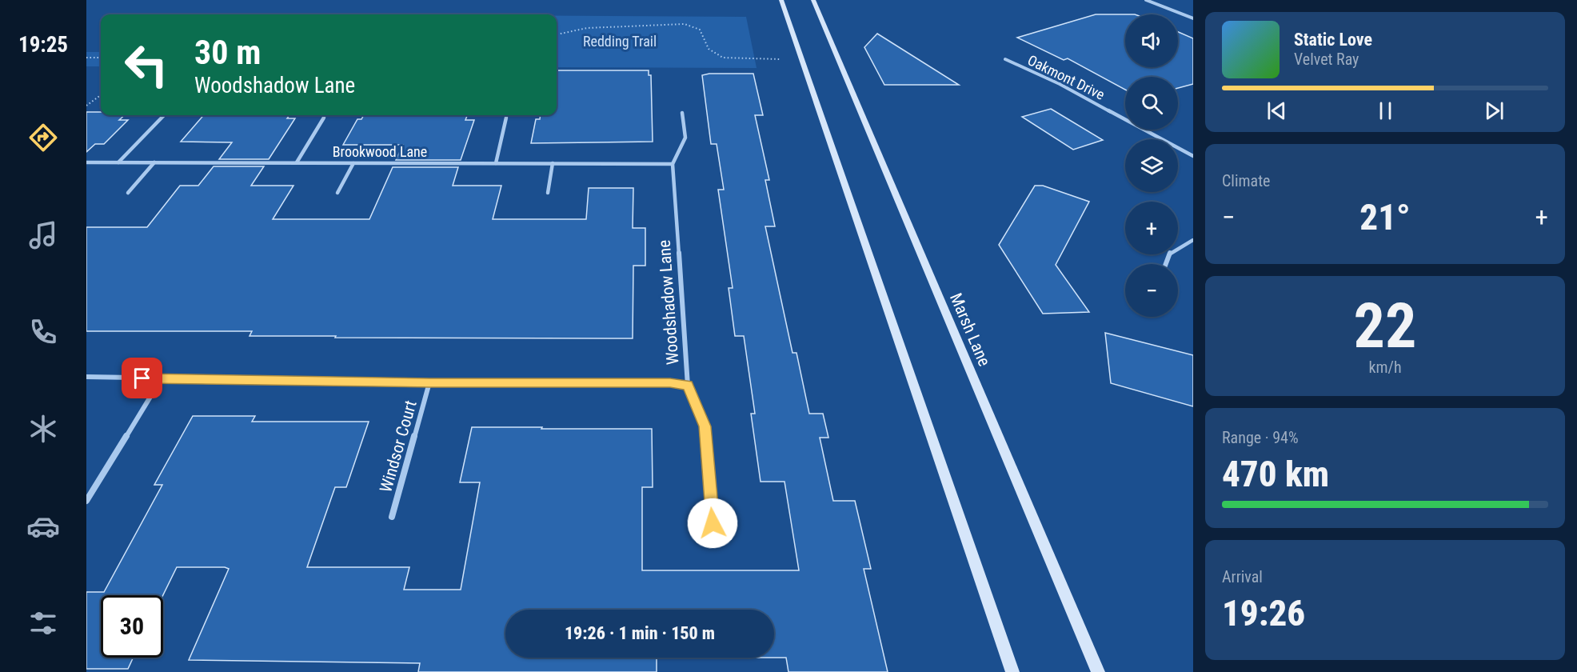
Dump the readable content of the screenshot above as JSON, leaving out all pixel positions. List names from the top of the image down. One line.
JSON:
{"streets":{"main road":["Marsh Lane"],"street":["Oakmont Drive","Brookwood Lane","Woodshadow Lane","Windsor Court"]},"crossings":[["Brookwood Lane","Woodshadow Lane"],["Woodshadow Lane","Windsor Court"]],"parks":["Redding Trail"],"page":{"tabs":"19:25","map_buttons":["+","−"],"turn":["30 m","Woodshadow Lane"],"song":["Static Love","Velvet Ray"],"tile":["Climate",["22","km/h"],["Range · 94%","470 km"],["Arrival","19:26"]],"heat":["−","21°","+"],"limit":"30","trip":"19:26 · 1 min · 150 m"}}
